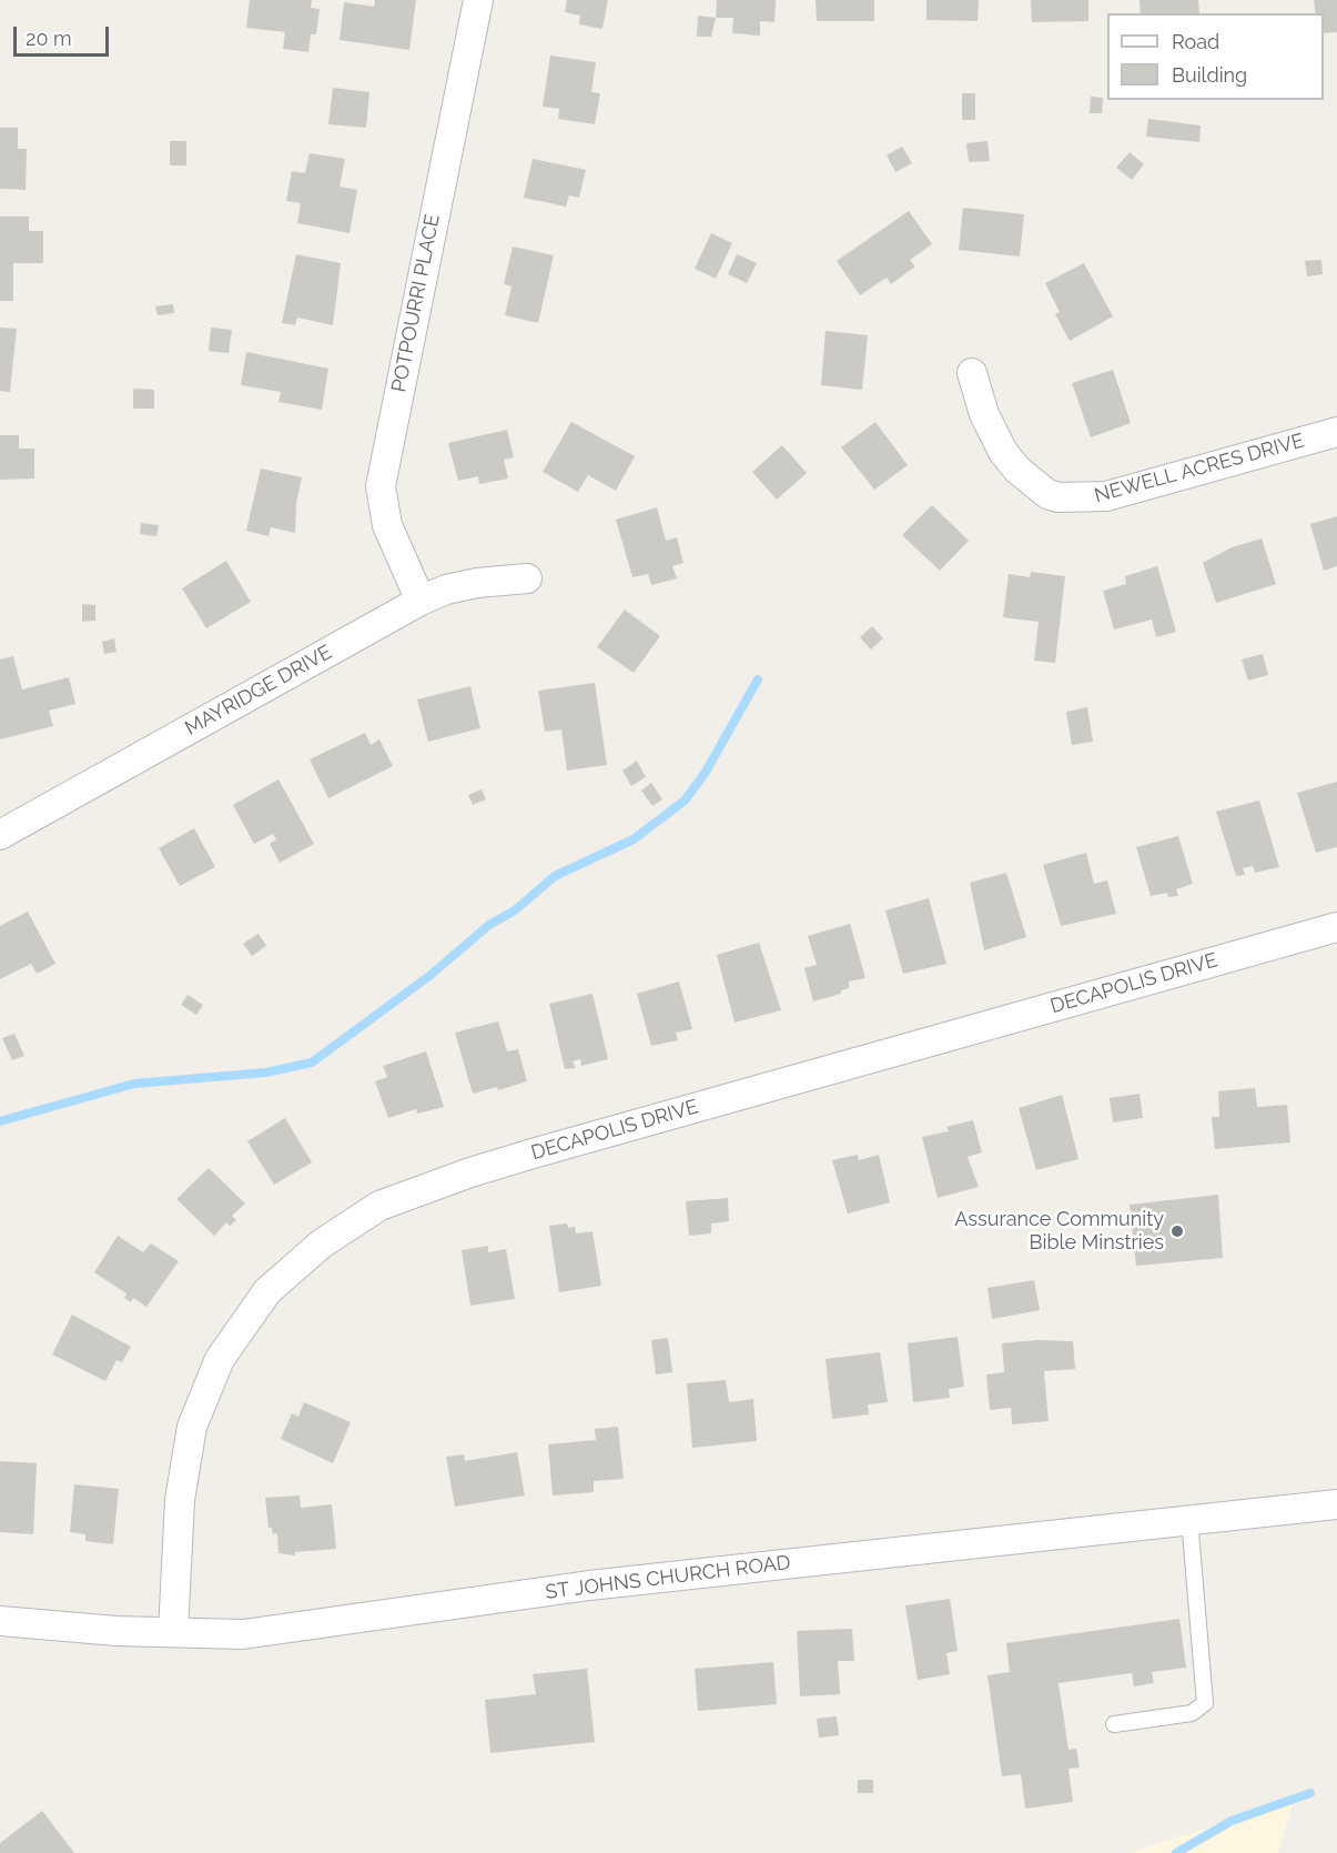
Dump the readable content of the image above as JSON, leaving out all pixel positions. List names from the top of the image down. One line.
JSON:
{"streets":{"street":["POTPOURRI PLACE","NEWELL ACRES DRIVE","MAYRIDGE DRIVE","DECAPOLIS DRIVE","ST JOHNS CHURCH ROAD"]},"crossings":[["POTPOURRI PLACE","MAYRIDGE DRIVE"],["DECAPOLIS DRIVE","ST JOHNS CHURCH ROAD"]],"places":["Assurance Community Bible Minstries"],"legend":["Road","Building"],"scale_bar":"20 m"}
